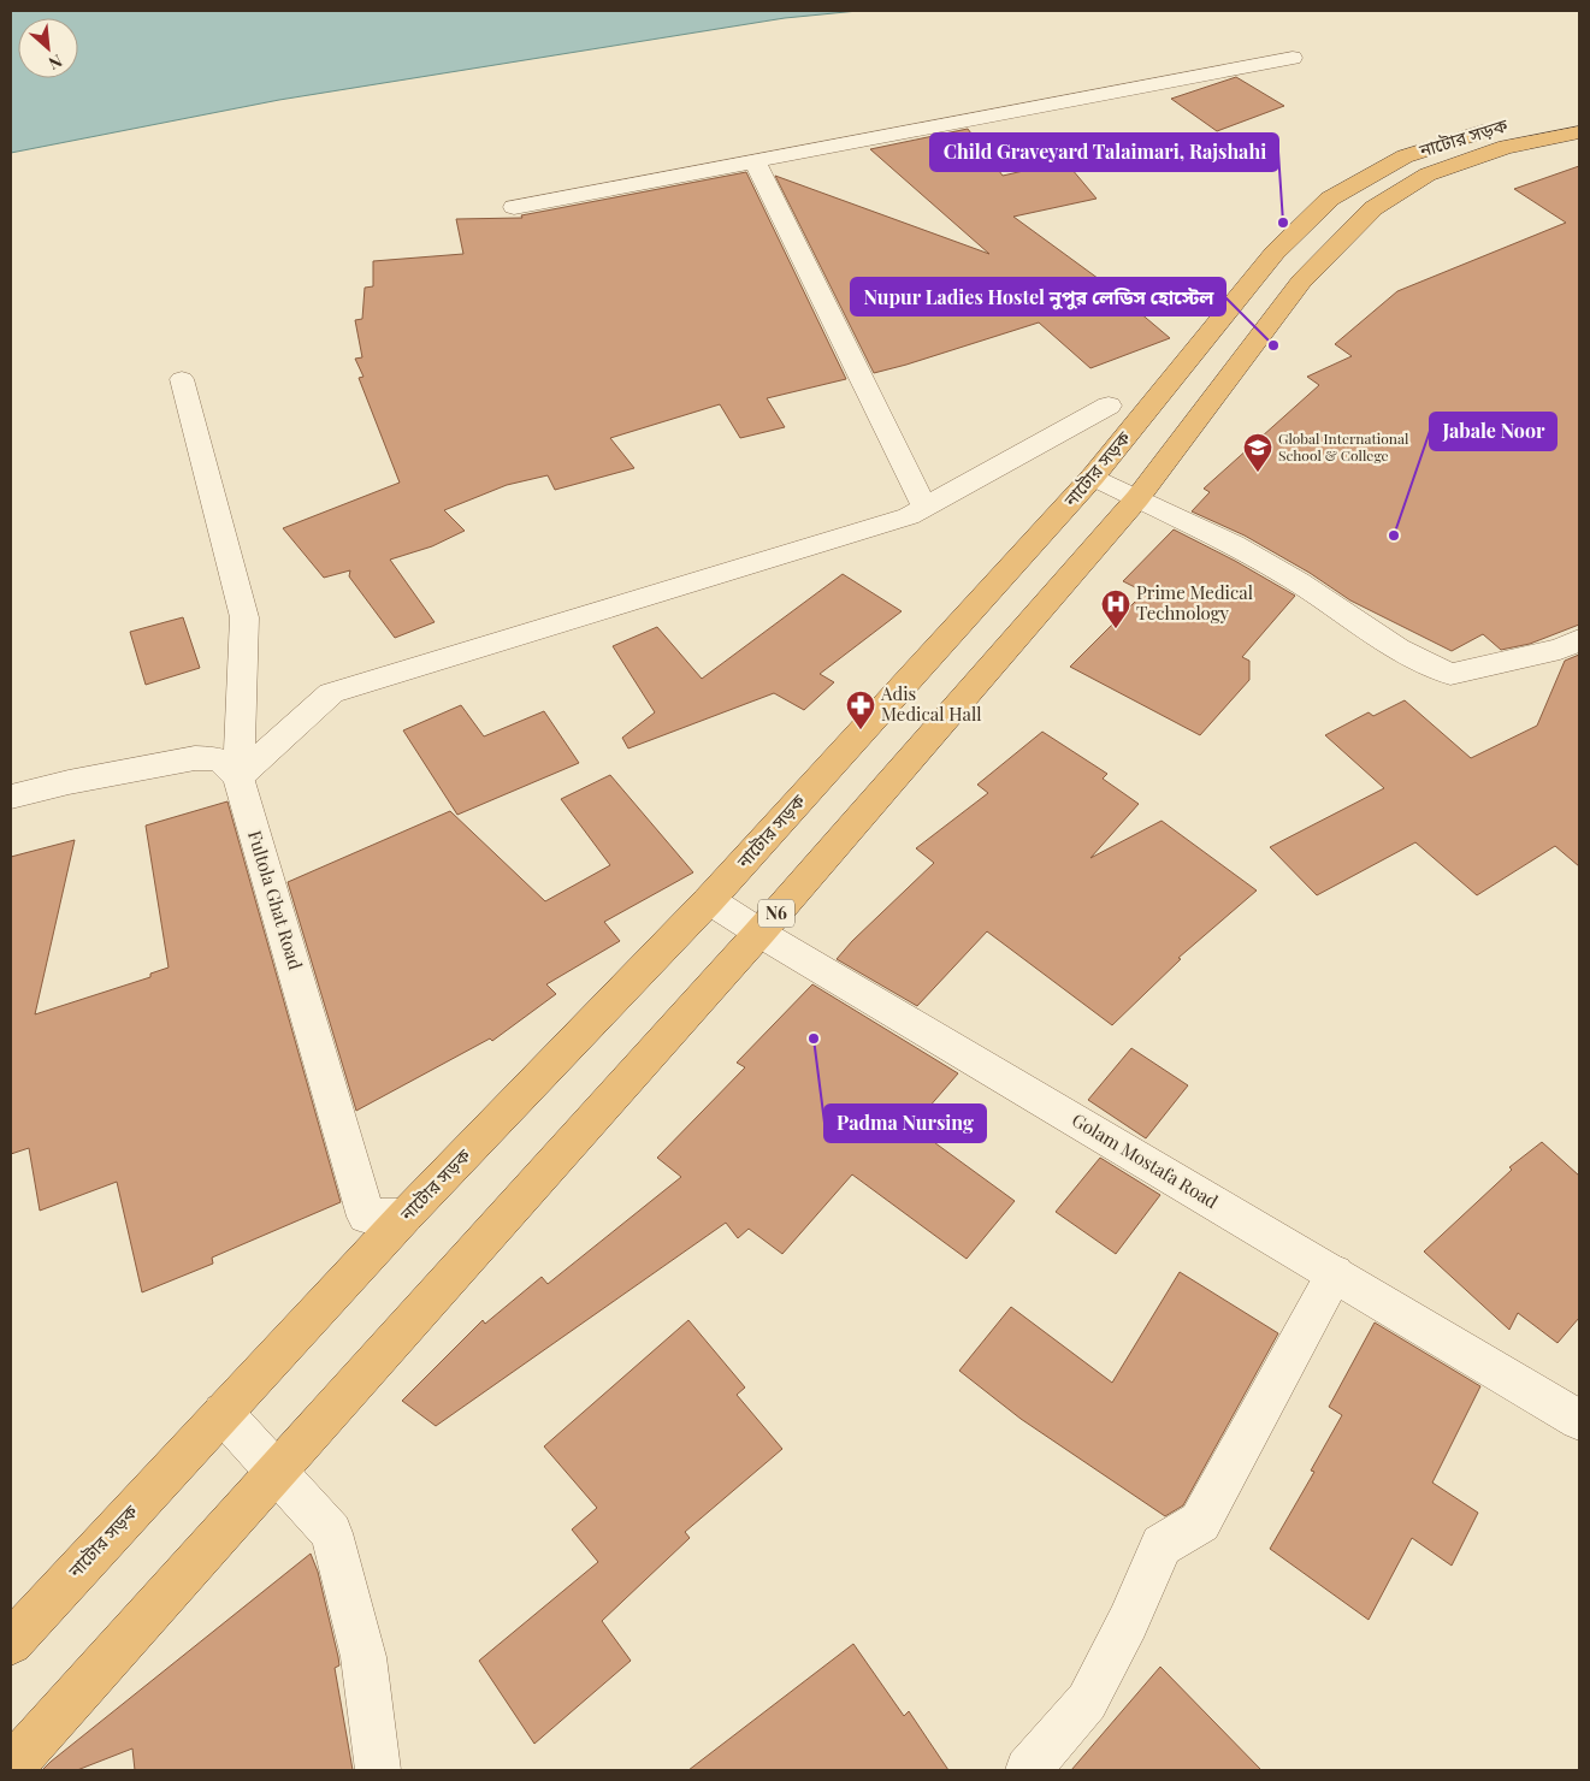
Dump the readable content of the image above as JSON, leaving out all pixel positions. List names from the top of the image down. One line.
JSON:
{"streets":{"highway":["নাটোর সড়ক","N6"],"street":["Fultola Ghat Road","Golam Mostafa Road"]},"crossings":[["নাটোর সড়ক","Fultola Ghat Road"],["নাটোর সড়ক","Golam Mostafa Road"],["N6","Golam Mostafa Road"]],"places":{"other":["Child Graveyard Talaimari, Rajshahi","Nupur Ladies Hostel নুপুর লেডিস হোস্টেল","Jabale Noor","Padma Nursing"],"school or university":["Global International School & College"],"hospital":["Prime Medical Technology"],"pharmacy":["Adis Medical Hall"]},"north":"bottom right"}
